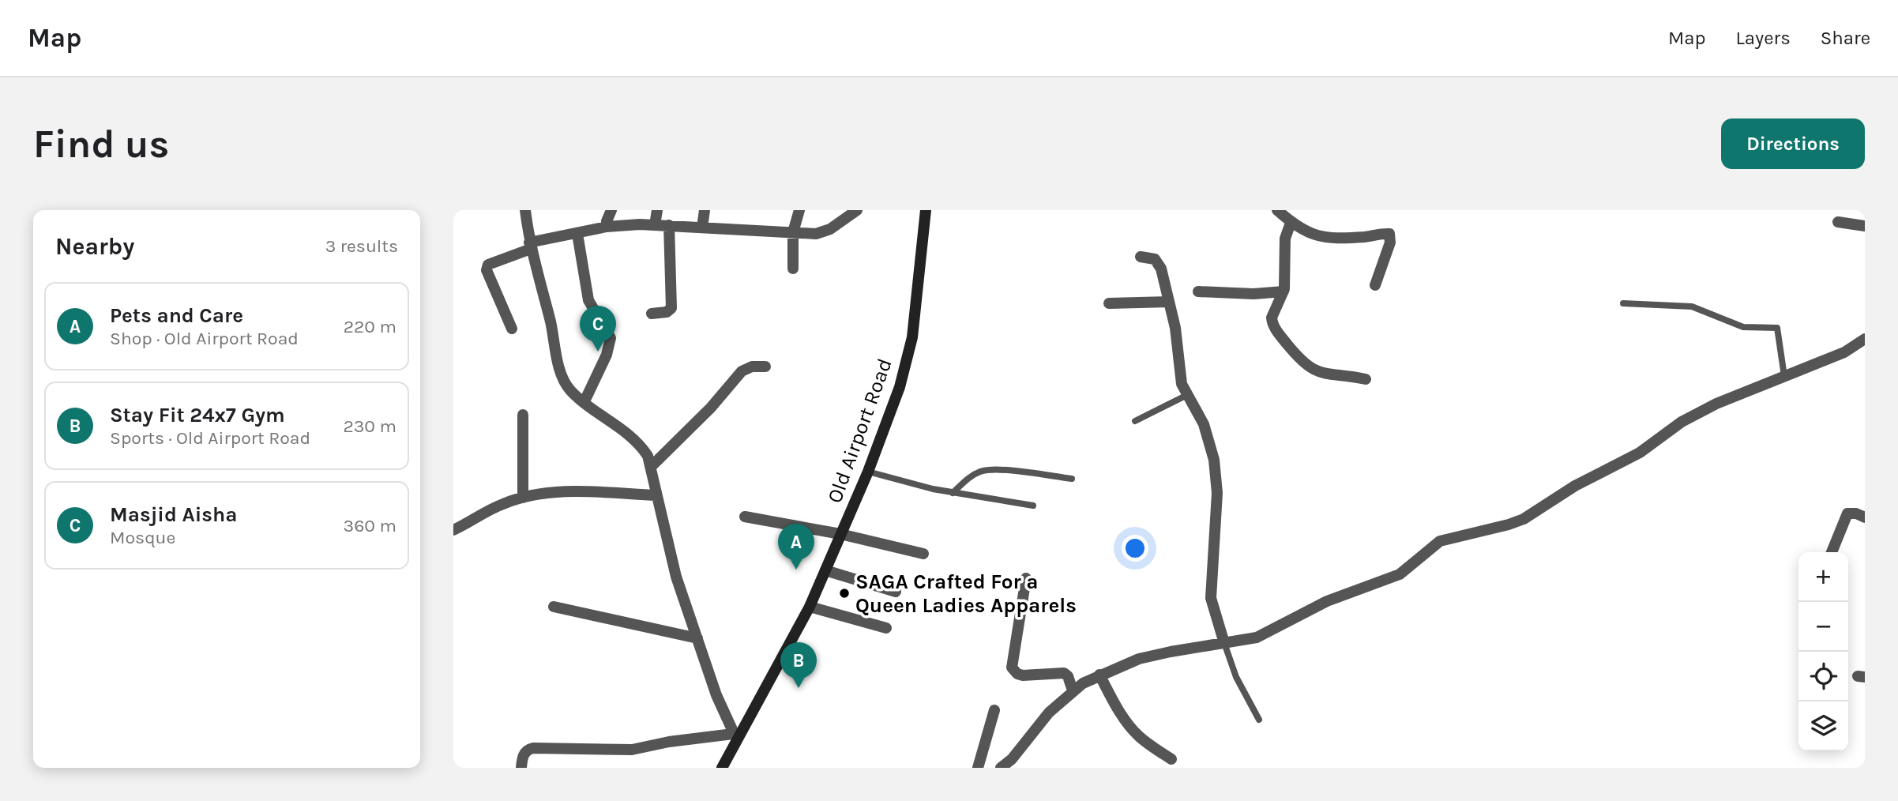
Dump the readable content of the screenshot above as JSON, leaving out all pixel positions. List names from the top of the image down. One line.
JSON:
{"streets":{"main road":["Old Airport Road"]},"places":["SAGA Crafted For a Queen Ladies Apparels"],"page":{"header":"Map","nav":["Map","Layers","Share"],"buttons":"Directions","title":"Find us","heading":["Nearby","3 results"],"list":[{"mark":"A","name":"Pets and Care","note":"Shop · Old Airport Road","value":"220 m"},{"mark":"B","name":"Stay Fit 24x7 Gym","note":"Sports · Old Airport Road","value":"230 m"},{"mark":"C","name":"Masjid Aisha","note":"Mosque","value":"360 m"}],"pins":["C","A","B"],"map_buttons":["+","−"]}}
